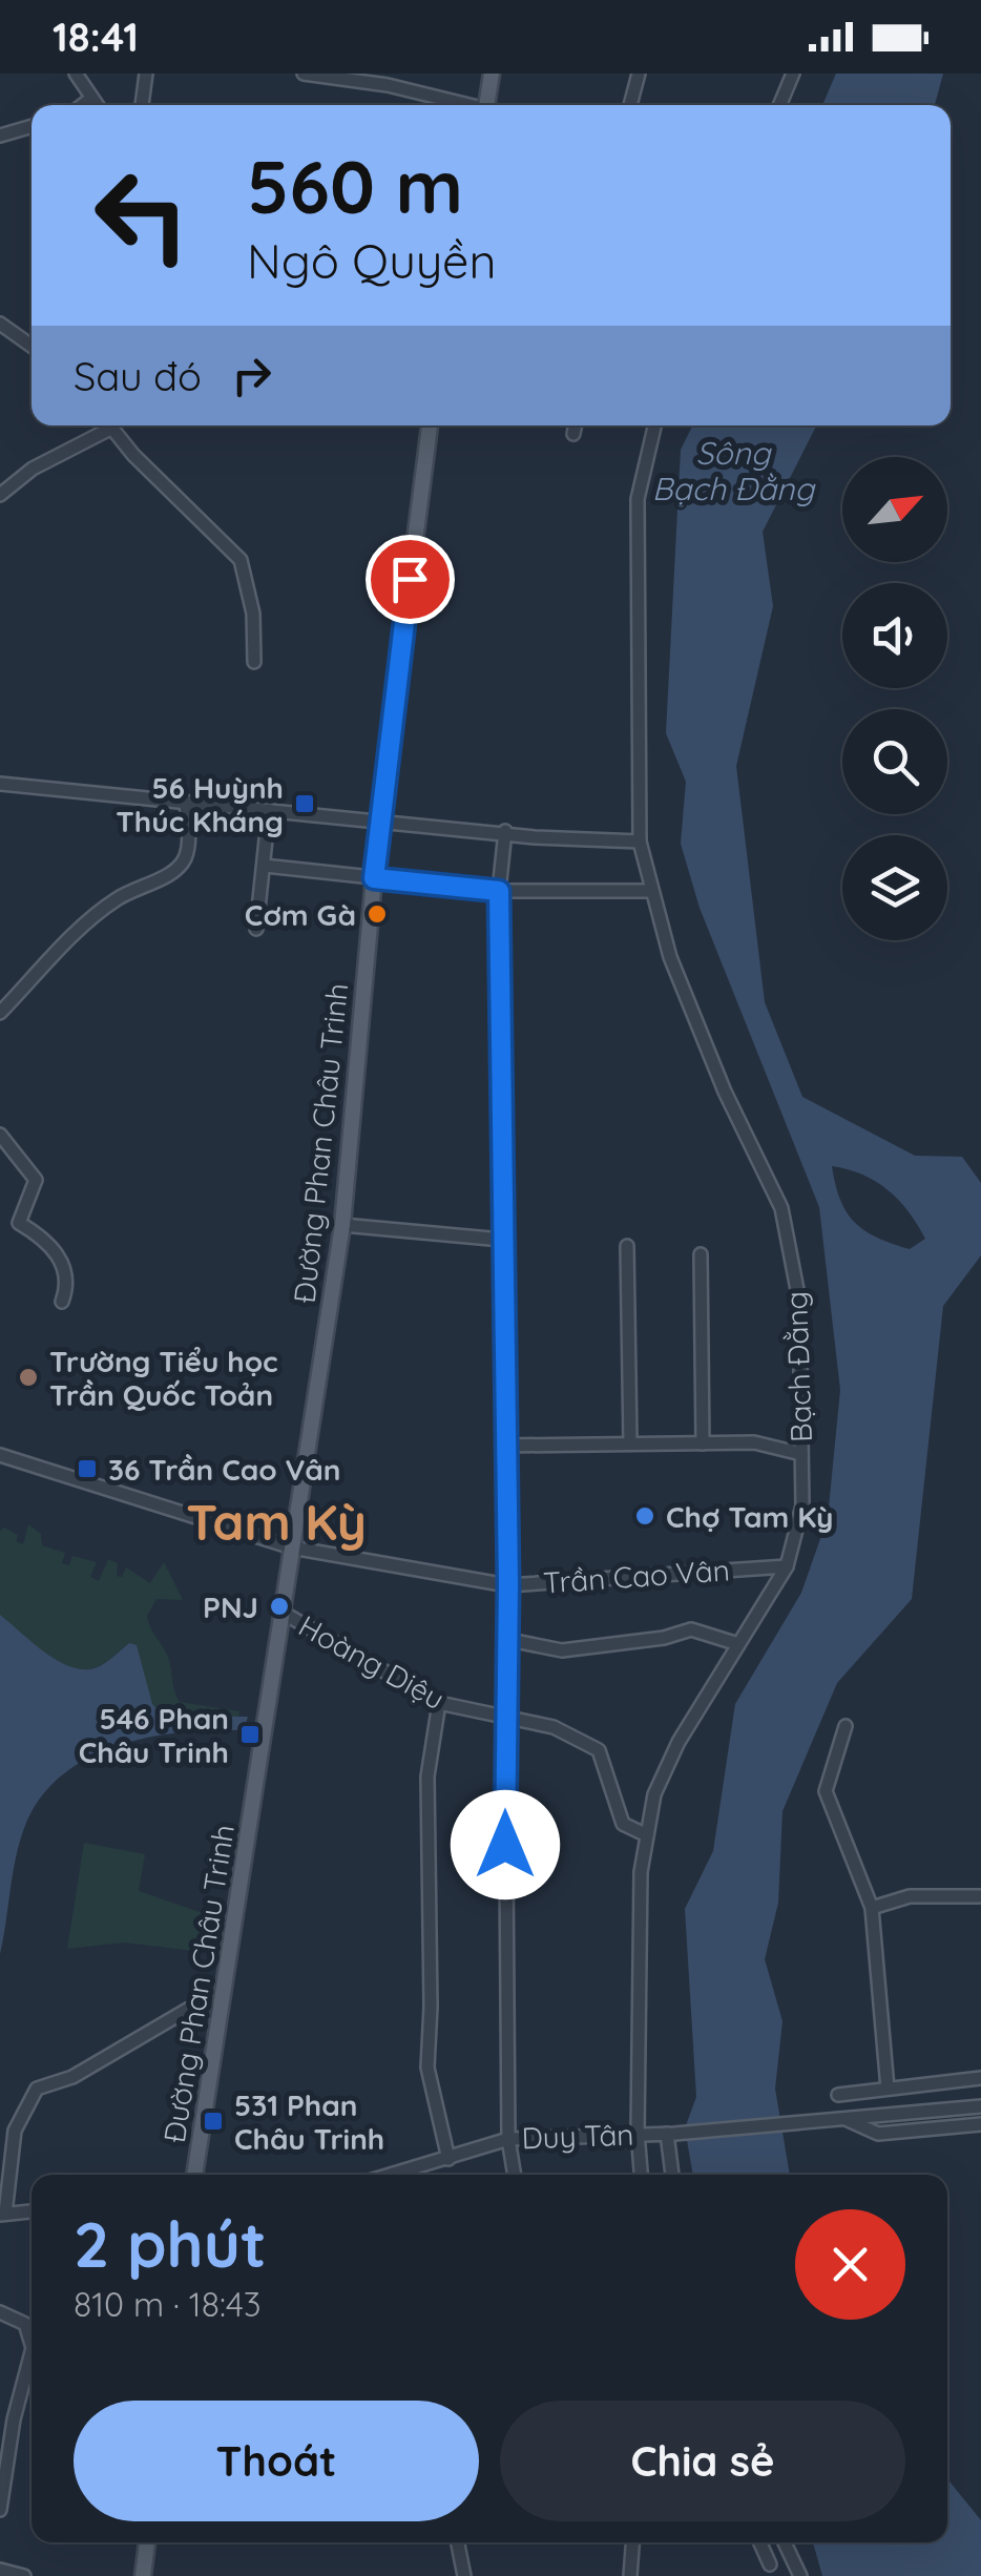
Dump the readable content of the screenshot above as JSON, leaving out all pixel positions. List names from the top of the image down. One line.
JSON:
{"streets":{"main road":["Đường Phan Châu Trinh"],"street":["Bạch Đằng","Trần Cao Vân","Hoàng Diệu","Duy Tân"]},"crossings":[["Đường Phan Châu Trinh","Trần Cao Vân"],["Đường Phan Châu Trinh","Hoàng Diệu"],["Bạch Đằng","Trần Cao Vân"],["Bạch Đằng","Hoàng Diệu"],["Bạch Đằng","Duy Tân"]],"districts":["Tam Kỳ"],"water":["Sông Bạch Đằng"],"places":{"transit":["56 Huỳnh Thúc Kháng","36 Trần Cao Vân","546 Phan Châu Trinh","531 Phan Châu Trinh"],"other":["Cơm Gà","Trường Tiểu học Trần Quốc Toản","Chợ Tam Kỳ","PNJ"]},"north":"top right","page":{"status":"18:41","turn":["560 m","Ngô Quyền"],"then":"Sau đó","heading":["2 phút","810 m · 18:43"],"buttons":["Thoát","Chia sẻ"]}}
